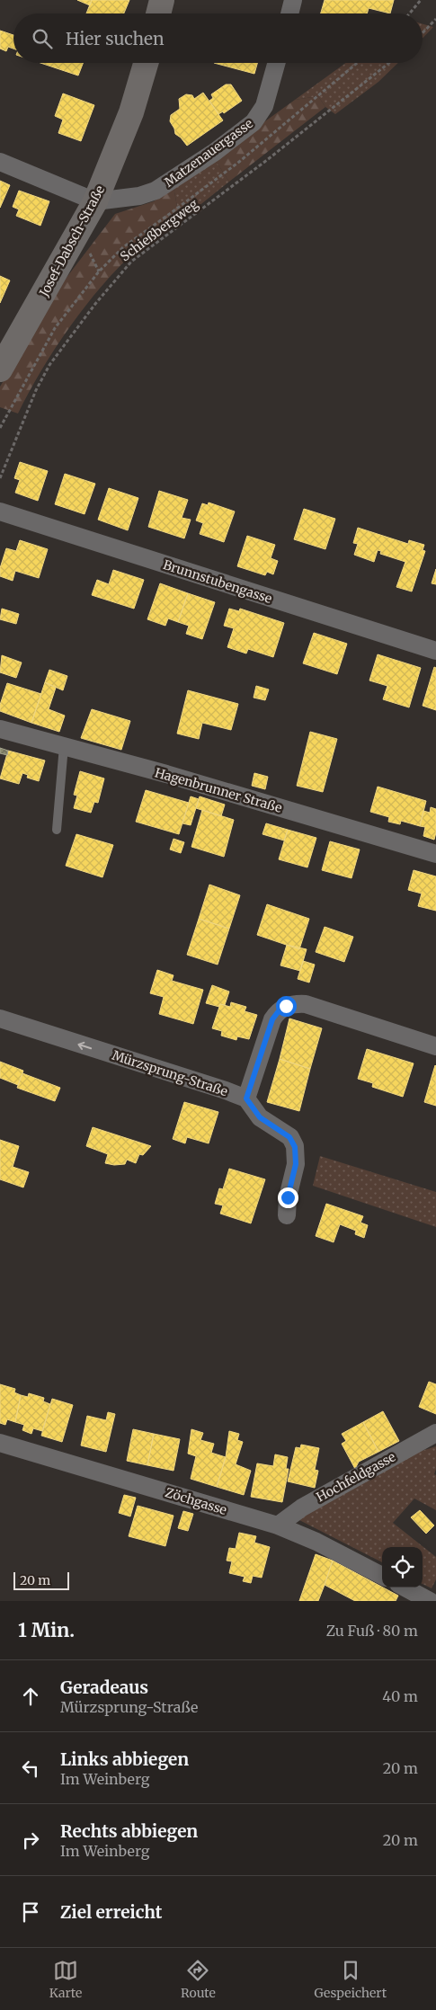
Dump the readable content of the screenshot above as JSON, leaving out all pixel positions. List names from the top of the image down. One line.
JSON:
{"streets":{"main road":["Josef-Dabsch-Straße"],"street":["Matzenauergasse","Brunnstubengasse","Hagenbrunner Straße","Mürzsprung-Straße","Hochfeldgasse","Zöchgasse"],"path":["Schießbergweg"]},"crossings":[["Matzenauergasse","Josef-Dabsch-Straße"],["Hochfeldgasse","Zöchgasse"]],"one_way":["Mürzsprung-Straße"],"scale_bar":"20 m","page":{"search":"Hier suchen","scale":"20 m","heading":["1 Min.","Zu Fuß · 80 m"],"list":[["Geradeaus","Mürzsprung-Straße","40 m"],["Links abbiegen","Im Weinberg","20 m"],["Rechts abbiegen","Im Weinberg","20 m"],"Ziel erreicht"],"nav":["Karte","Route","Gespeichert"]}}
